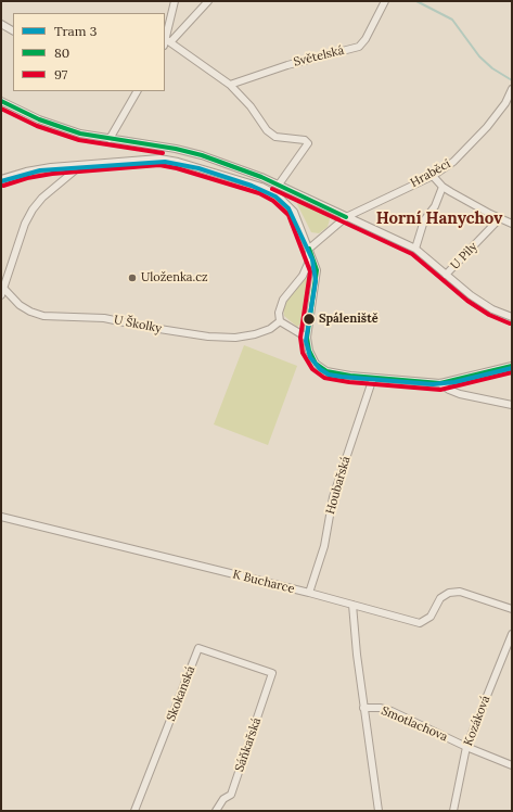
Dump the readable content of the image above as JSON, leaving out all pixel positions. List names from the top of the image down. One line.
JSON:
{"streets":{"street":["Světelská","Hraběcí","U Pily","U Školky","Houbařská","K Bucharce","Skokanská","Kozáková","Smotlachova","Sáňkařská"]},"crossings":[["Houbařská","K Bucharce"],["Skokanská","Sáňkařská"],["Kozáková","Smotlachova"]],"districts":["Horní Hanychov"],"places":["Uloženka.cz","Spáleniště"],"lines":["transit line 80","transit line 97","tram line 3"],"legend":["Tram 3","80","97"]}
